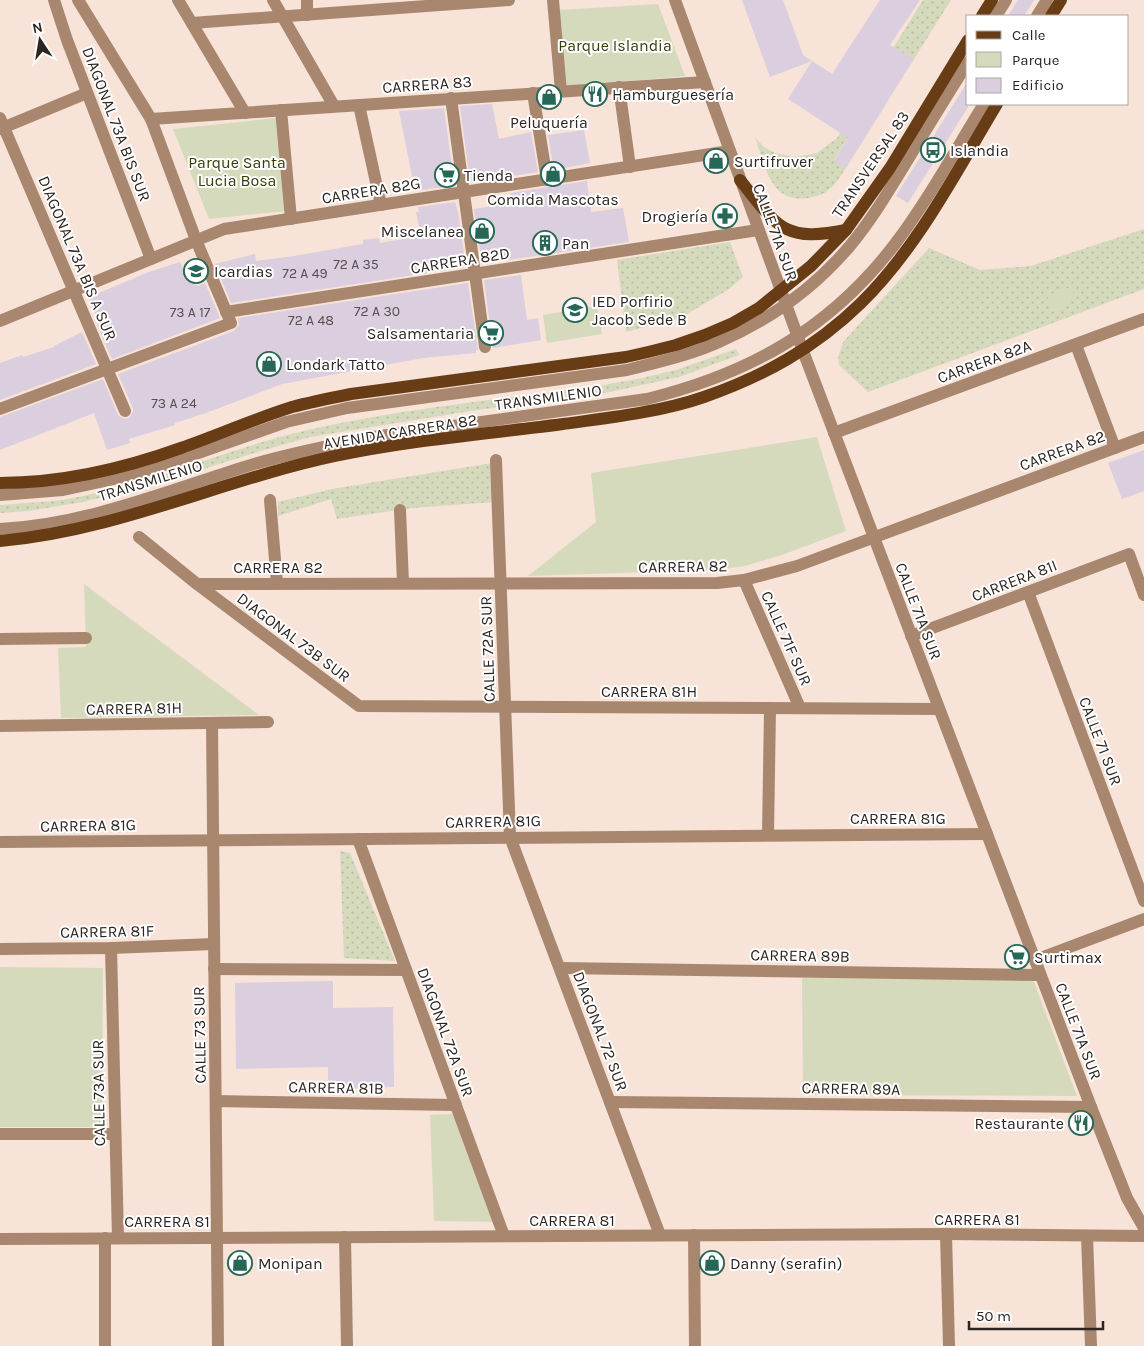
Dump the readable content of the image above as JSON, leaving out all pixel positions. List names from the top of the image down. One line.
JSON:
{"streets":{"main road":["TRANSVERSAL 83","AVENIDA CARRERA 82"],"street":["CARRERA 83","DIAGONAL 73A BIS SUR","CARRERA 82G","CALLE 71A SUR","DIAGONAL 73A BIS A SUR","CARRERA 82D","CARRERA 82A","TRANSMILENIO","CARRERA 82","CARRERA 81I","DIAGONAL 73B SUR","CALLE 71F SUR","CALLE 72A SUR","CARRERA 81H","CALLE 71 SUR","CARRERA 81G","CARRERA 81F","CARRERA 89B","DIAGONAL 72 SUR","DIAGONAL 72A SUR","CALLE 73 SUR","CARRERA 81B","CARRERA 89A","CALLE 73A SUR","CARRERA 81"]},"crossings":[["CARRERA 83","CALLE 71A SUR"],["DIAGONAL 73A BIS SUR","CARRERA 82G"],["TRANSVERSAL 83","CALLE 71A SUR"],["CARRERA 82G","CALLE 71A SUR"],["CARRERA 82G","DIAGONAL 73A BIS A SUR"],["CALLE 71A SUR","CARRERA 82D"],["CALLE 71A SUR","CARRERA 82A"],["CALLE 71A SUR","TRANSMILENIO"],["CALLE 71A SUR","AVENIDA CARRERA 82"],["CALLE 71A SUR","CARRERA 82"],["CALLE 71A SUR","CARRERA 81I"],["CALLE 71A SUR","CARRERA 81H"],["CALLE 71A SUR","CARRERA 81G"],["CALLE 71A SUR","CARRERA 89B"],["CALLE 71A SUR","CARRERA 89A"],["DIAGONAL 73A BIS A SUR","CARRERA 82D"],["CARRERA 82","DIAGONAL 73B SUR"],["CARRERA 82","CALLE 71F SUR"],["CARRERA 82","CALLE 72A SUR"],["CARRERA 81I","CALLE 71 SUR"],["DIAGONAL 73B SUR","CARRERA 81H"],["CALLE 71F SUR","CARRERA 81H"],["CALLE 72A SUR","CARRERA 81H"],["CALLE 72A SUR","CARRERA 81G"],["CALLE 72A SUR","DIAGONAL 72 SUR"],["CARRERA 81H","CALLE 73 SUR"],["CARRERA 81G","DIAGONAL 72 SUR"],["CARRERA 81G","DIAGONAL 72A SUR"],["CARRERA 81G","CALLE 73 SUR"],["CARRERA 81F","CALLE 73 SUR"],["CARRERA 81F","CALLE 73A SUR"],["CARRERA 89B","DIAGONAL 72 SUR"],["DIAGONAL 72 SUR","CARRERA 89A"],["DIAGONAL 72 SUR","CARRERA 81"],["DIAGONAL 72A SUR","CARRERA 81B"],["DIAGONAL 72A SUR","CARRERA 81"],["CALLE 73 SUR","CARRERA 81B"],["CALLE 73 SUR","CARRERA 81"],["CALLE 73A SUR","CARRERA 81"]],"parks":["Parque Islandia","Parque Santa Lucia Bosa"],"places":{"restaurant":["Hamburguesería","Restaurante"],"shop":["Peluquería","Surtifruver","Comida Mascotas","Miscelanea","Londark Tatto","Monipan","Danny (serafin)"],"bus stop":["Islandia"],"supermarket":["Tienda","Salsamentaria","Surtimax"],"pharmacy":["Drogiería"],"building":["Pan"],"school or university":["Icardias","IED Porfirio Jacob Sede B"]},"house_numbers":["72 A 35","72 A 49","72 A 30","73 A 17","72 A 48","73 A 24"],"legend":["Calle","Parque","Edificio"],"scale_bar":"50 m","north":"top"}
